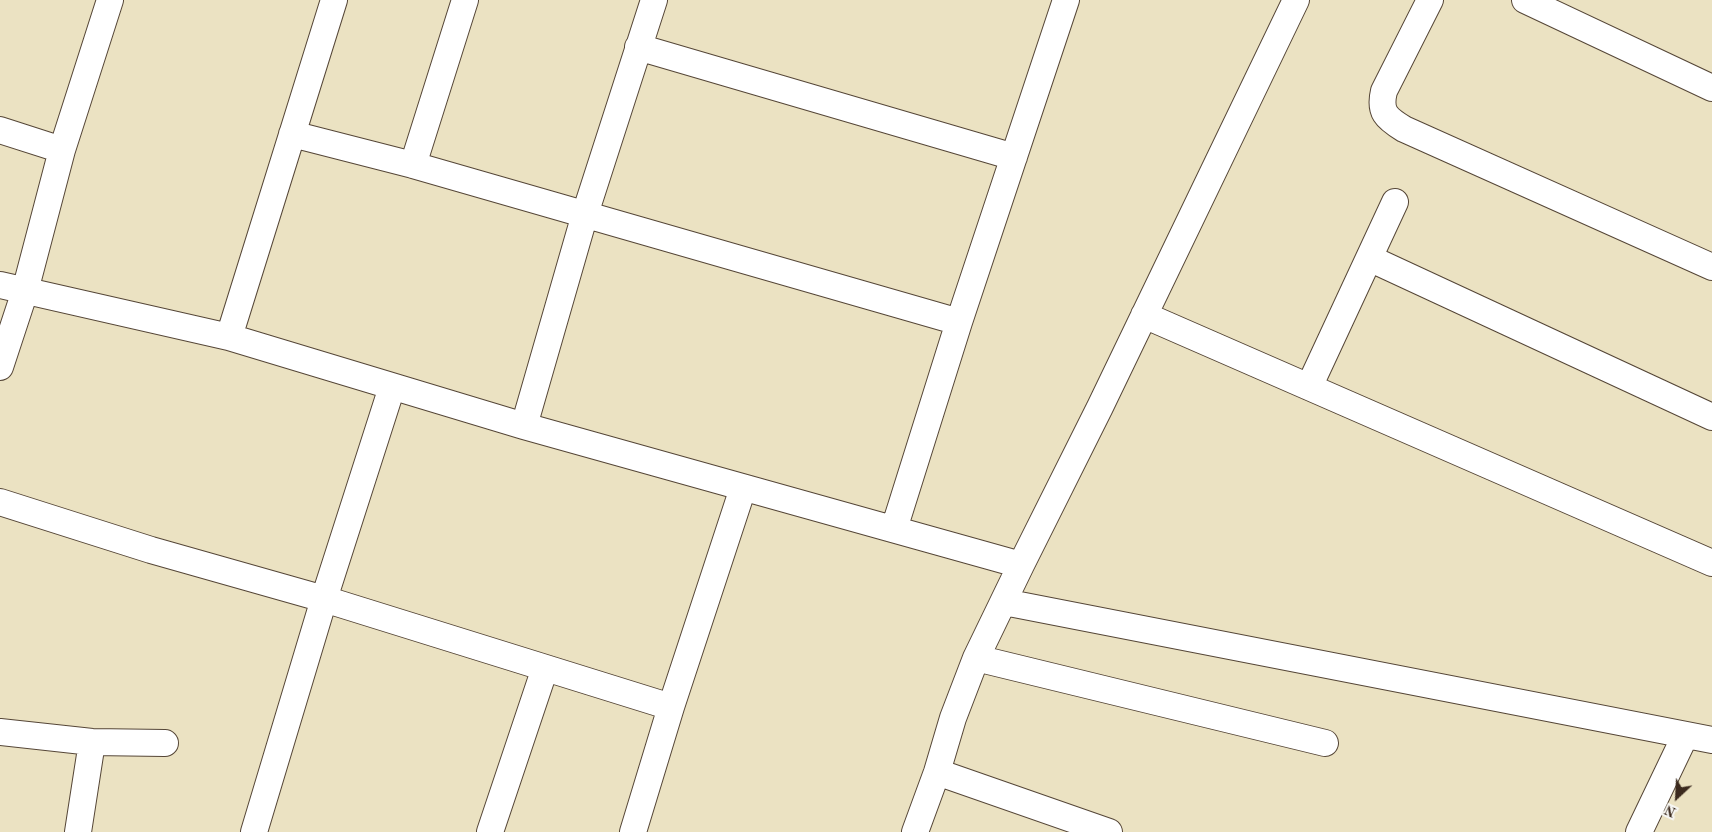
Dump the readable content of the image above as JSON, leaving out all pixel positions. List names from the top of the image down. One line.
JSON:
{"north":"bottom left"}
